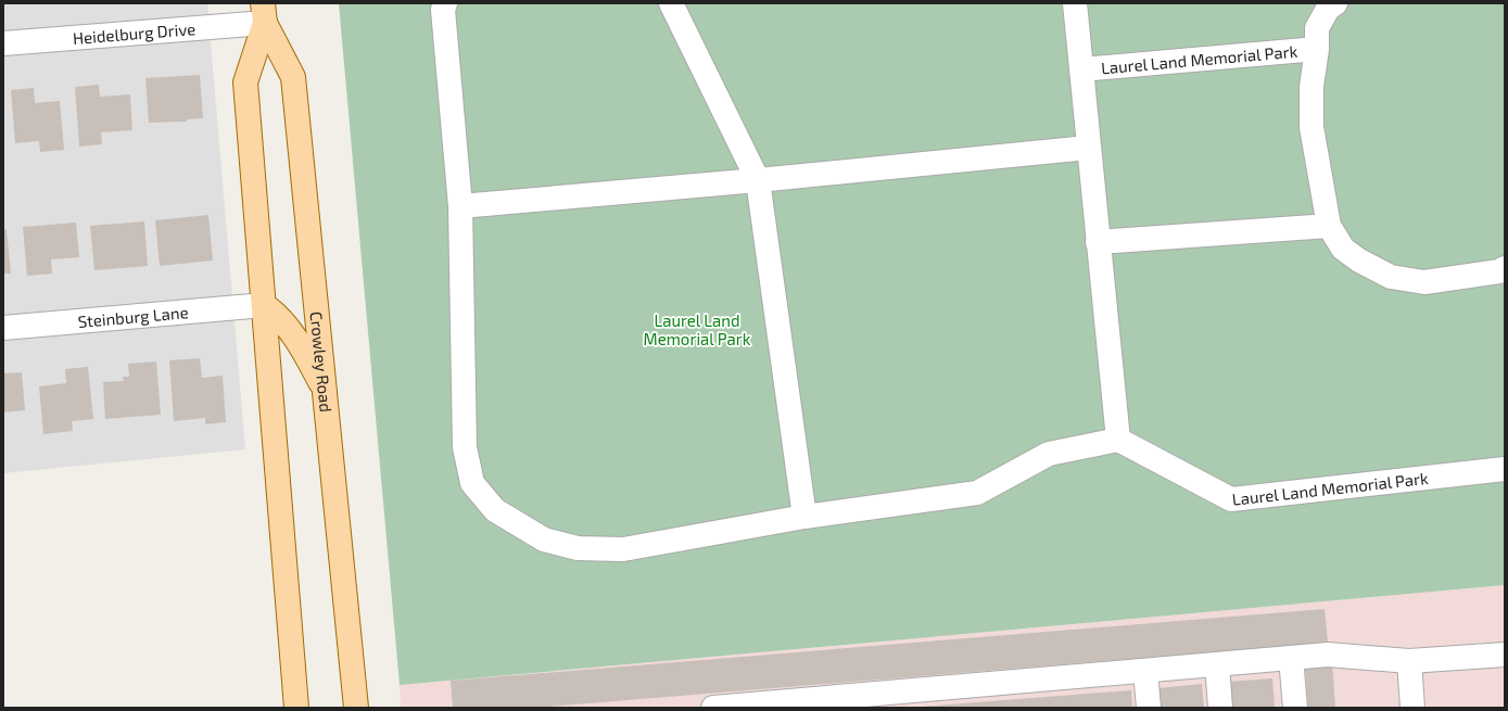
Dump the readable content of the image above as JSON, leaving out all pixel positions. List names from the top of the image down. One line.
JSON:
{"streets":{"main road":["Crowley Road"],"street":["Heidelburg Drive","Laurel Land Memorial Park","Steinburg Lane"]},"crossings":[["Heidelburg Drive","Crowley Road"]],"parks":["Laurel Land Memorial Park"]}
